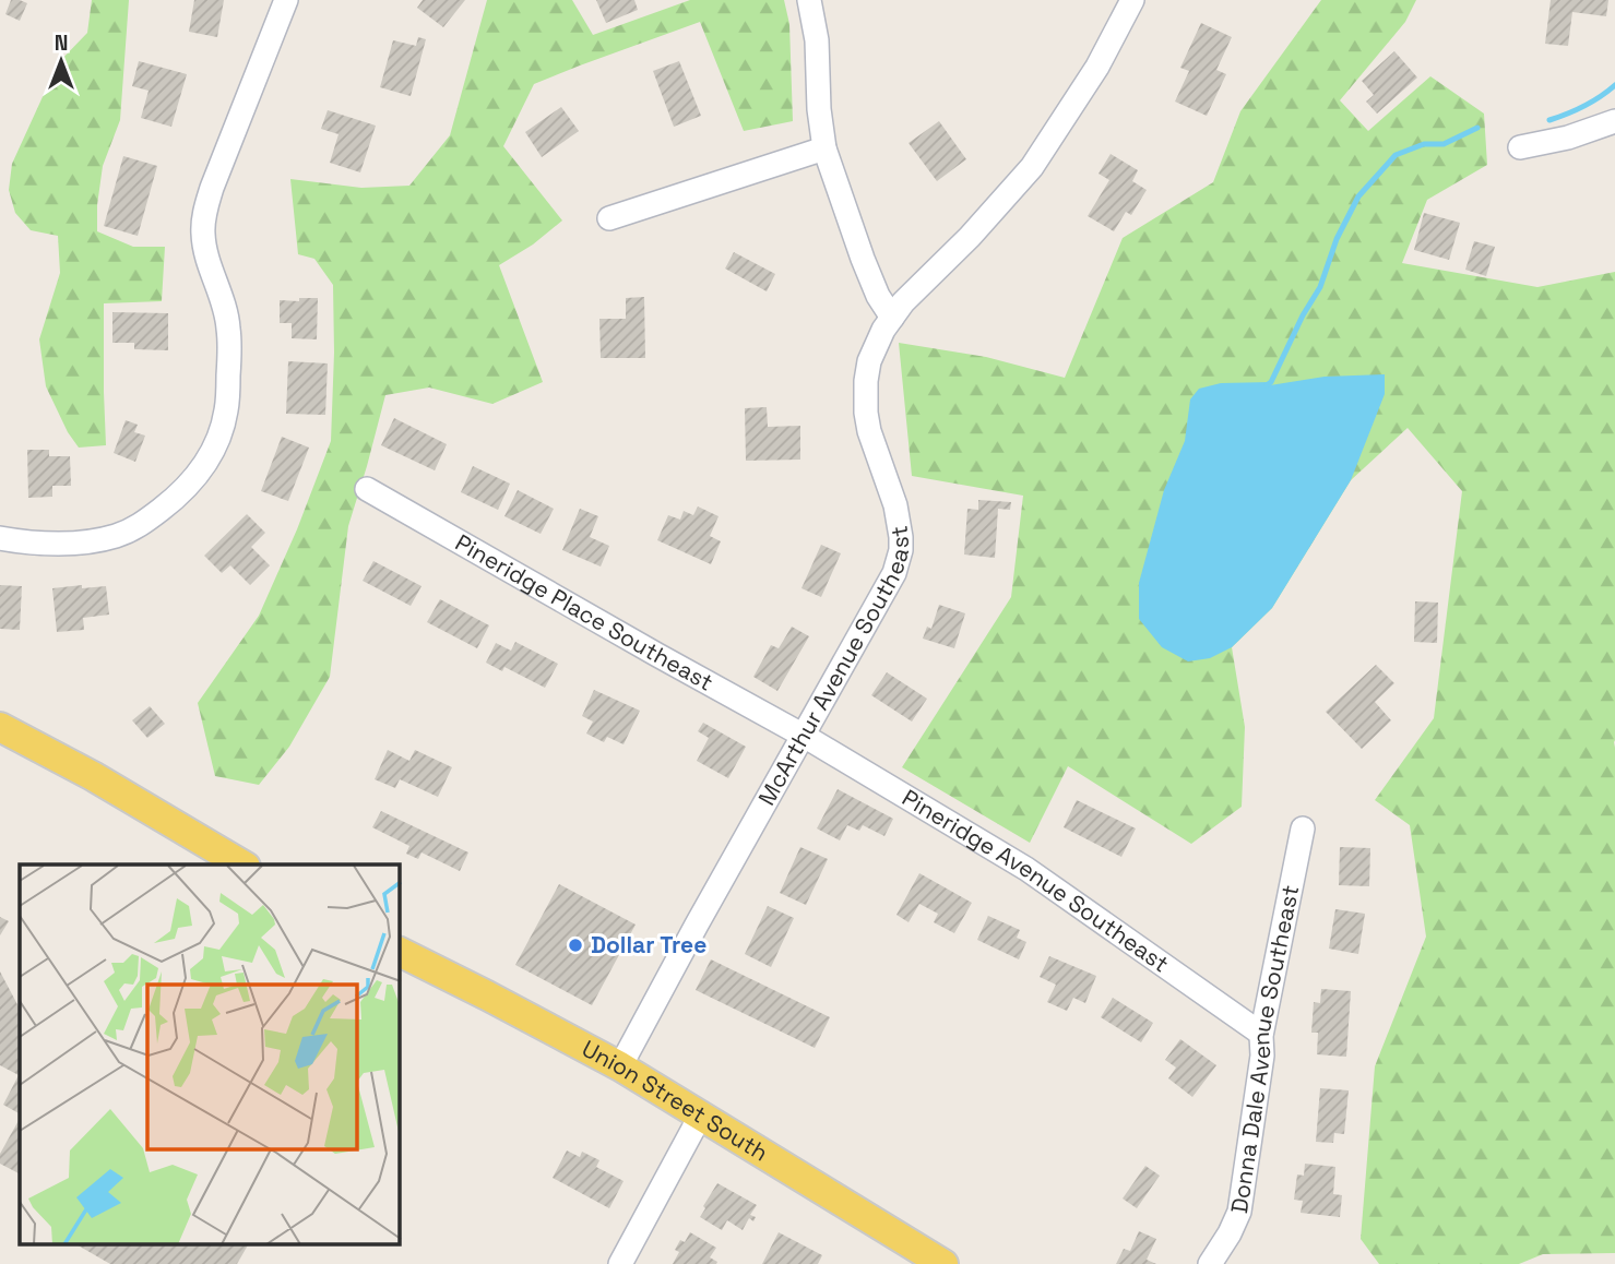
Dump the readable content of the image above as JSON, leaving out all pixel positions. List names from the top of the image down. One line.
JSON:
{"streets":{"main road":["Union Street South"],"street":["Pineridge Place Southeast","McArthur Avenue Southeast","Pineridge Avenue Southeast","Donna Dale Avenue Southeast"]},"crossings":[["Pineridge Place Southeast","McArthur Avenue Southeast"],["Pineridge Place Southeast","Pineridge Avenue Southeast"],["McArthur Avenue Southeast","Pineridge Avenue Southeast"],["McArthur Avenue Southeast","Union Street South"],["Pineridge Avenue Southeast","Donna Dale Avenue Southeast"]],"places":["Dollar Tree"],"north":"top"}
